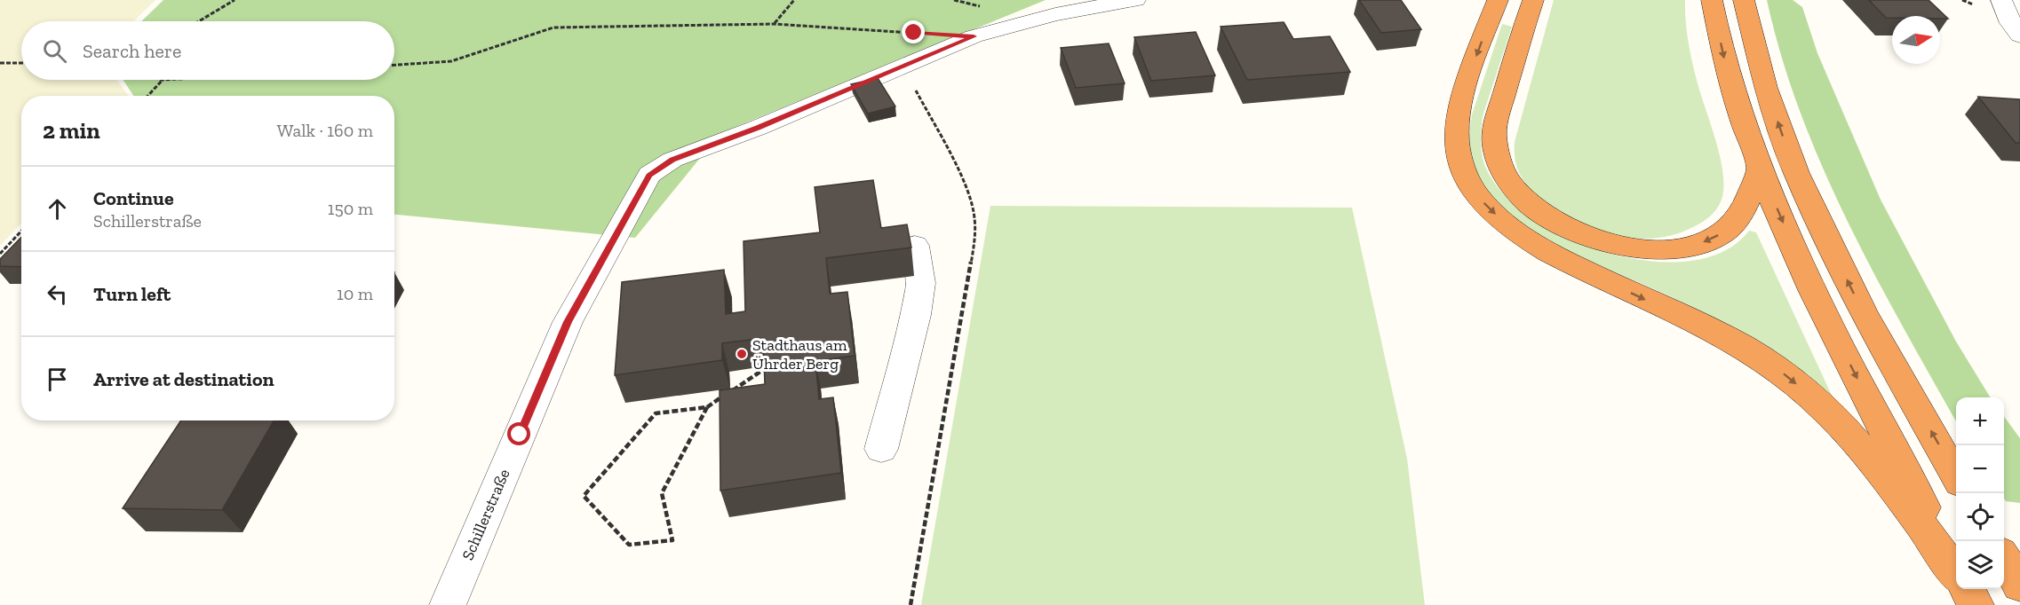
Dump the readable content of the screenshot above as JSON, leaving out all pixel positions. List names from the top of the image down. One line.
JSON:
{"streets":{"street":["Schillerstraße"]},"places":["Stadthaus am Ührder Berg"],"north":"right","page":{"search":"Search here","heading":["2 min","Walk · 160 m"],"list":[["Continue","Schillerstraße","150 m"],["Turn left","10 m"],"Arrive at destination"],"map_buttons":["+","−"]}}
